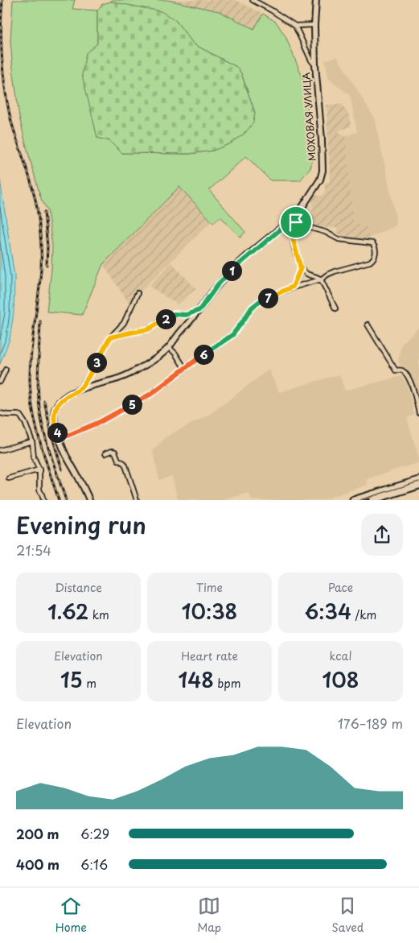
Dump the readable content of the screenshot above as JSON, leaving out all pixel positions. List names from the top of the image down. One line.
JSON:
{"streets":{"street":["МОХОВАЯ УЛИЦА"]},"page":{"pins":["1","7","2","6","3","5","4"],"heading":["Evening run","21:54"],"stats":[["Distance","1.62 km"],["Time","10:38"],["Pace","6:34 /km"],["Elevation","15 m"],["Heart rate","148 bpm"],["kcal","108"]],"chart":["Elevation","176–189 m"],"list":[{"name":"200 m","note":"6:29"},{"name":"400 m","note":"6:16"}],"tabs":["Home","Map","Saved"]}}
